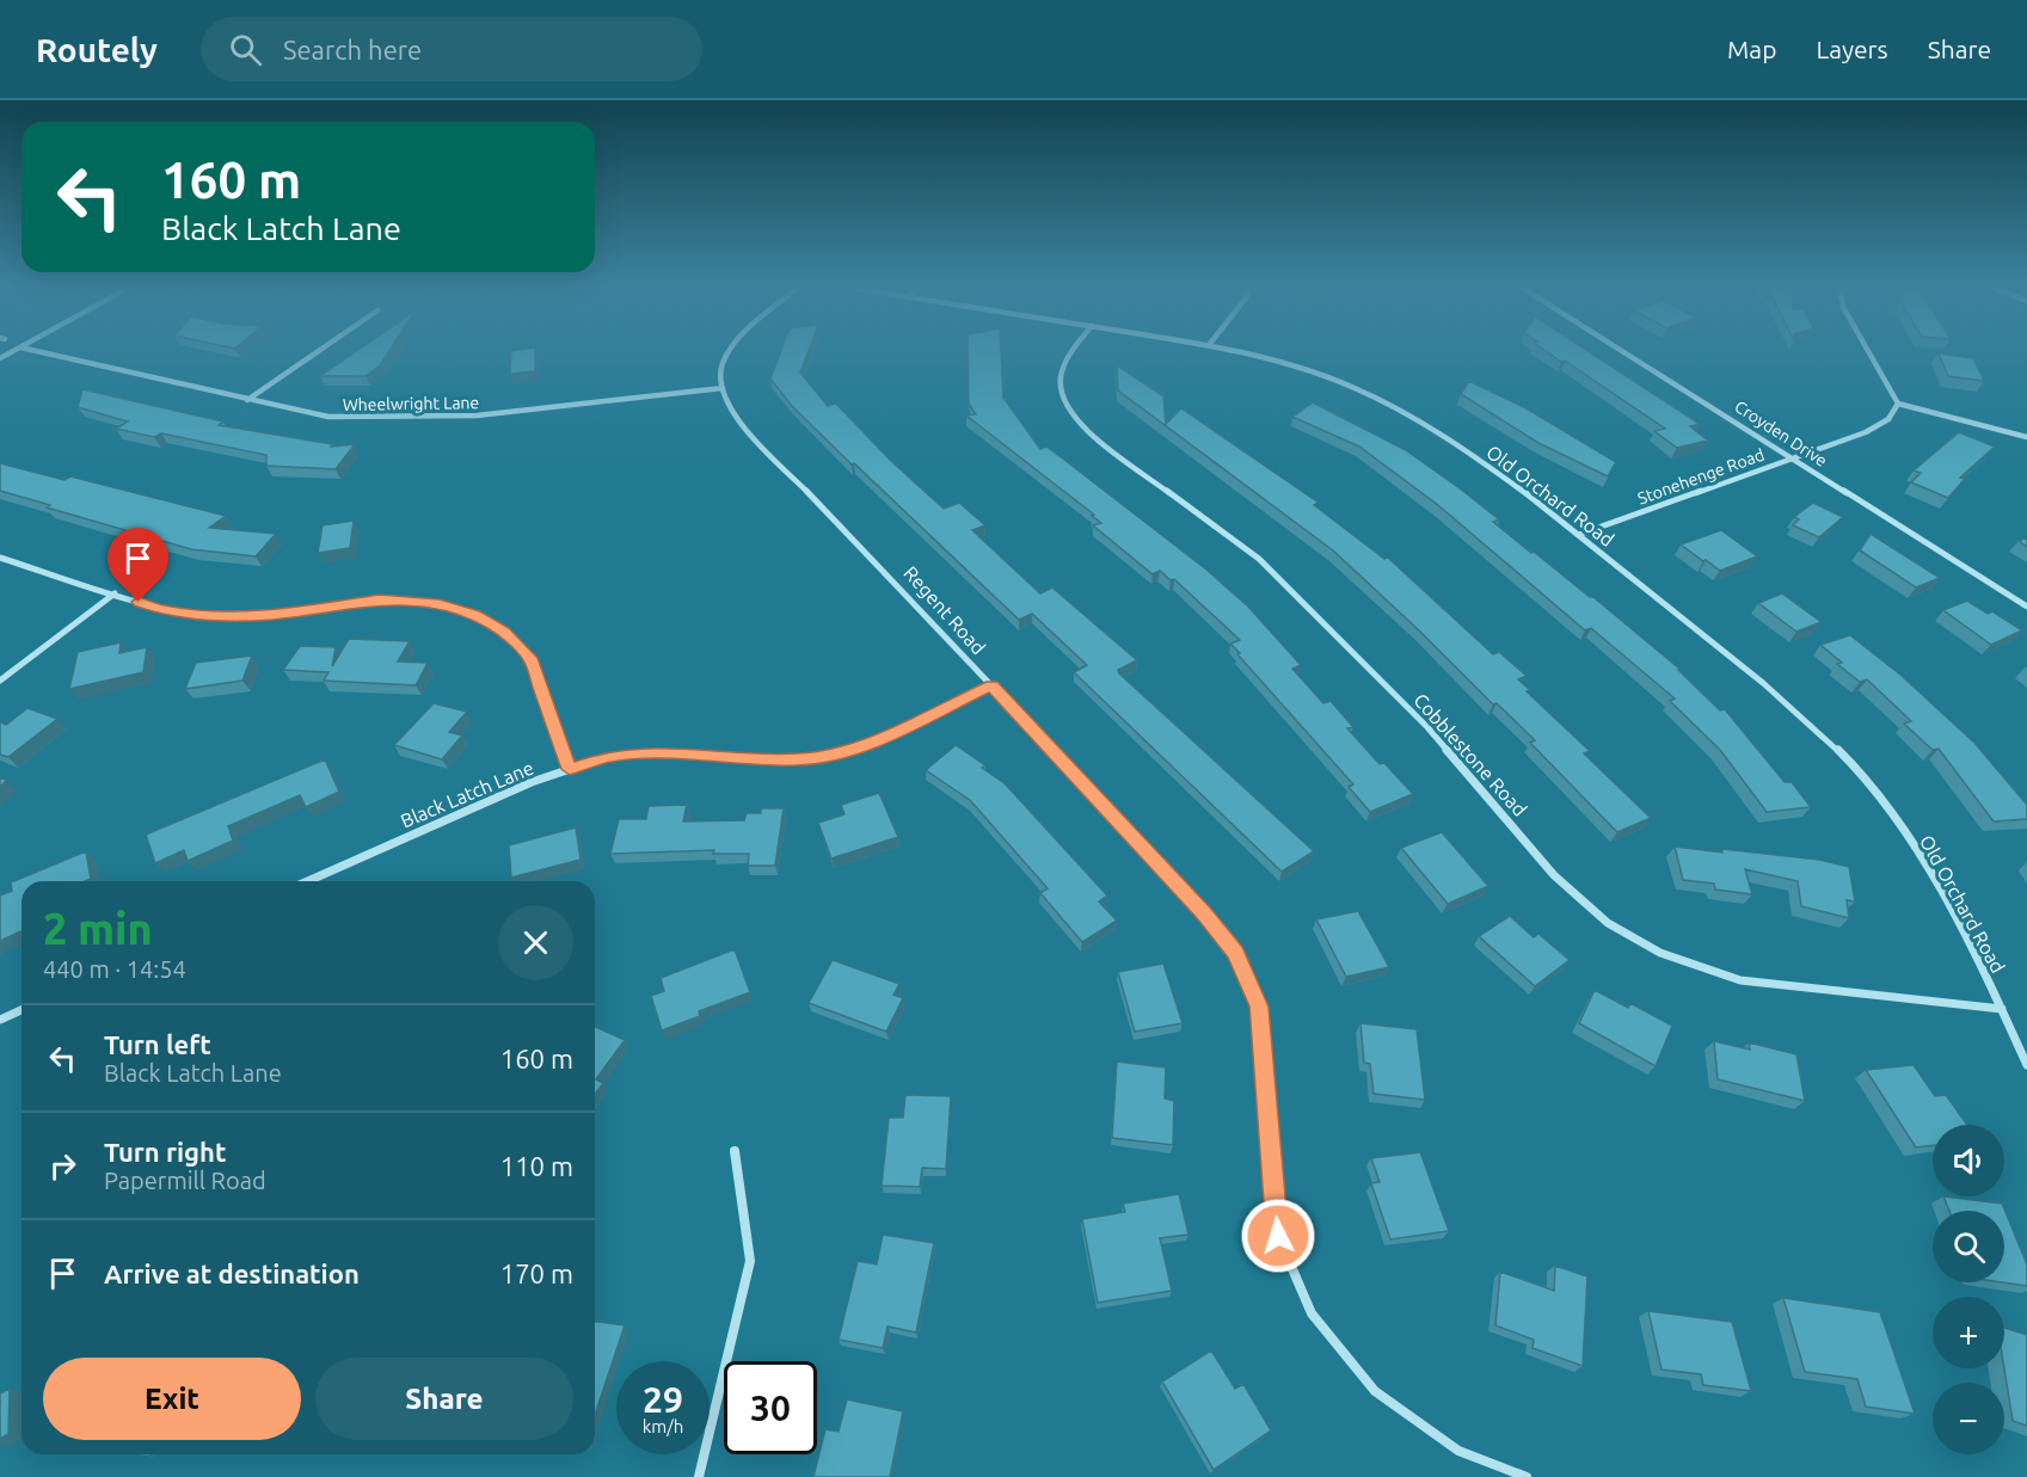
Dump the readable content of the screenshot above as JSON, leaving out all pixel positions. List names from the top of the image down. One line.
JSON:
{"streets":{"street":["Wheelwright Lane","Croyden Drive","Stonehenge Road","Old Orchard Road","Regent Road","Cobblestone Road","Black Latch Lane"]},"crossings":[["Wheelwright Lane","Regent Road"],["Croyden Drive","Stonehenge Road"],["Stonehenge Road","Old Orchard Road"],["Old Orchard Road","Cobblestone Road"],["Regent Road","Black Latch Lane"]],"page":{"header":"Routely","search":"Search here","nav":["Map","Layers","Share"],"turn":["160 m","Black Latch Lane"],"heading":["2 min","440 m · 14:54"],"list":[{"name":"Turn left","note":"Black Latch Lane","value":"160 m"},{"name":"Turn right","note":"Papermill Road","value":"110 m"},{"name":"Arrive at destination","value":"170 m"}],"map_buttons":["+","−"],"buttons":["Exit","Share"],"speed":"29 km/h","limit":"30"}}
